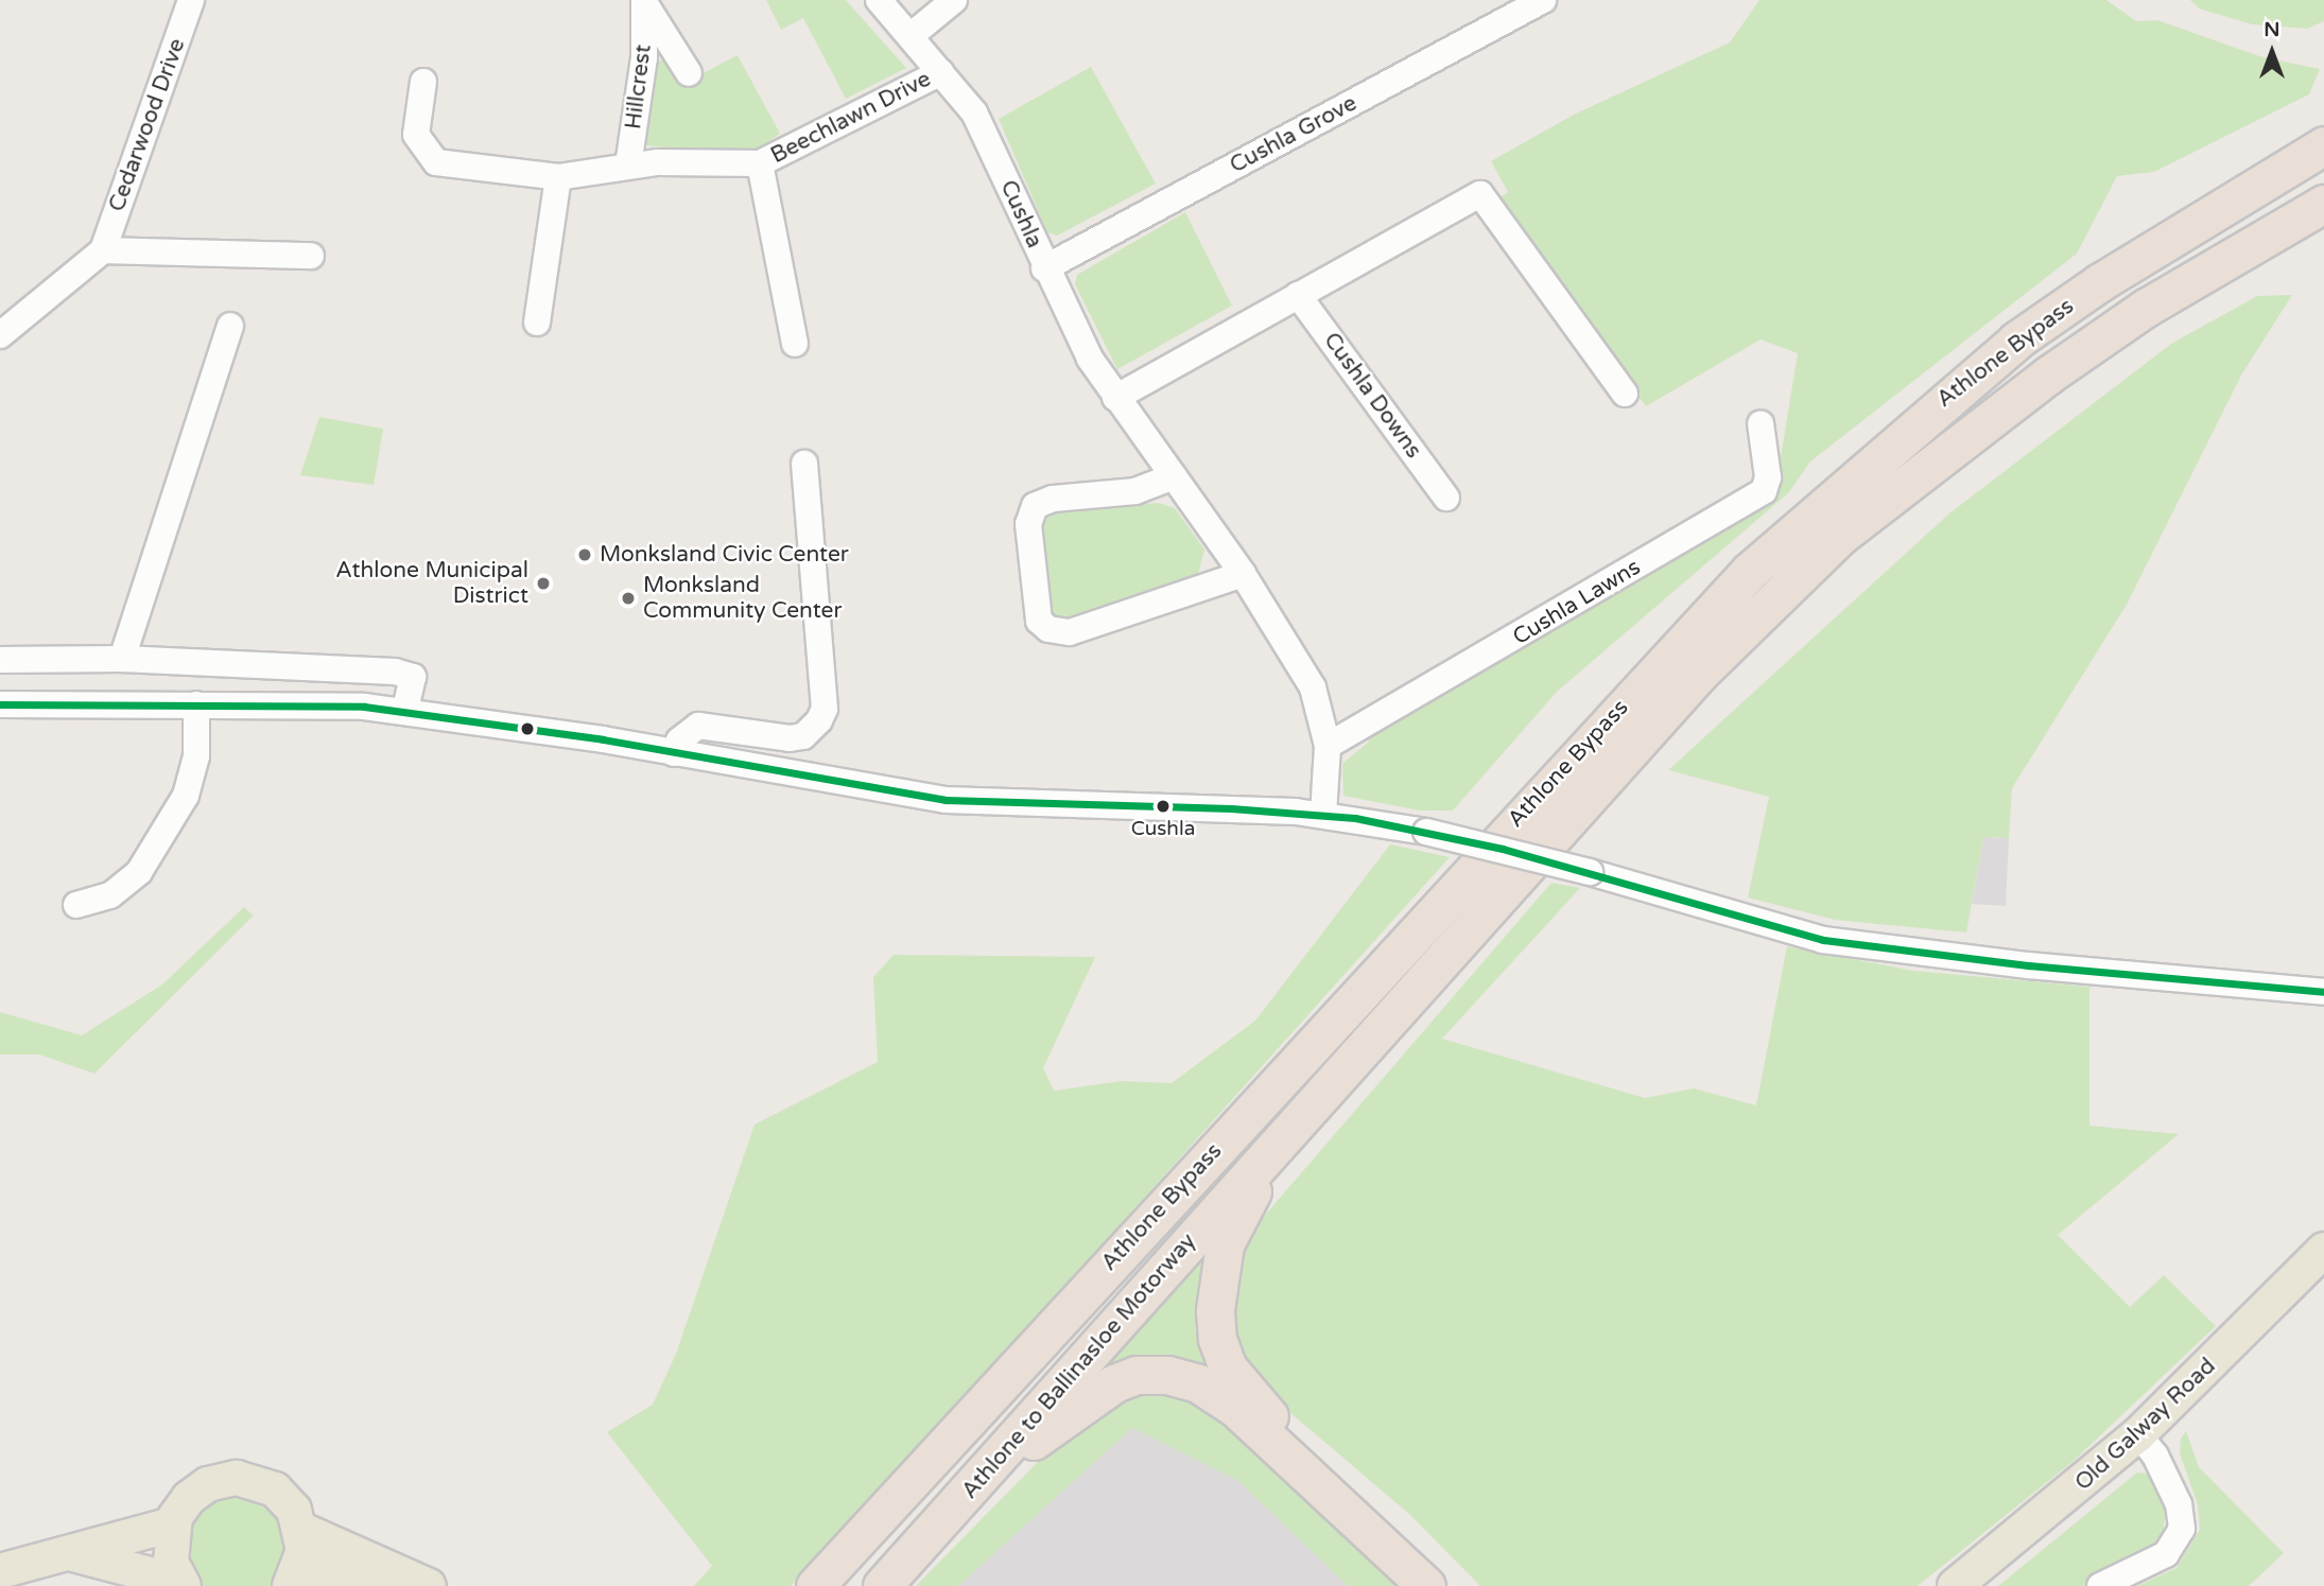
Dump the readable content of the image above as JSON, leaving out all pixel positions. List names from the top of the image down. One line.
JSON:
{"streets":{"highway":["Athlone Bypass","Athlone to Ballinasloe Motorway"],"main road":["Old Galway Road"],"street":["Hillcrest","Beechlawn Drive","Cedarwood Drive","Cushla Grove","Cushla","Cushla Downs","Cushla Lawns"]},"crossings":[["Hillcrest","Beechlawn Drive"],["Beechlawn Drive","Cushla"],["Cushla Grove","Cushla"],["Cushla","Cushla Lawns"],["Athlone Bypass","Athlone to Ballinasloe Motorway"]],"places":["Monksland Civic Center","Athlone Municipal District","Monksland Community Center","Cushla"],"north":"top"}
